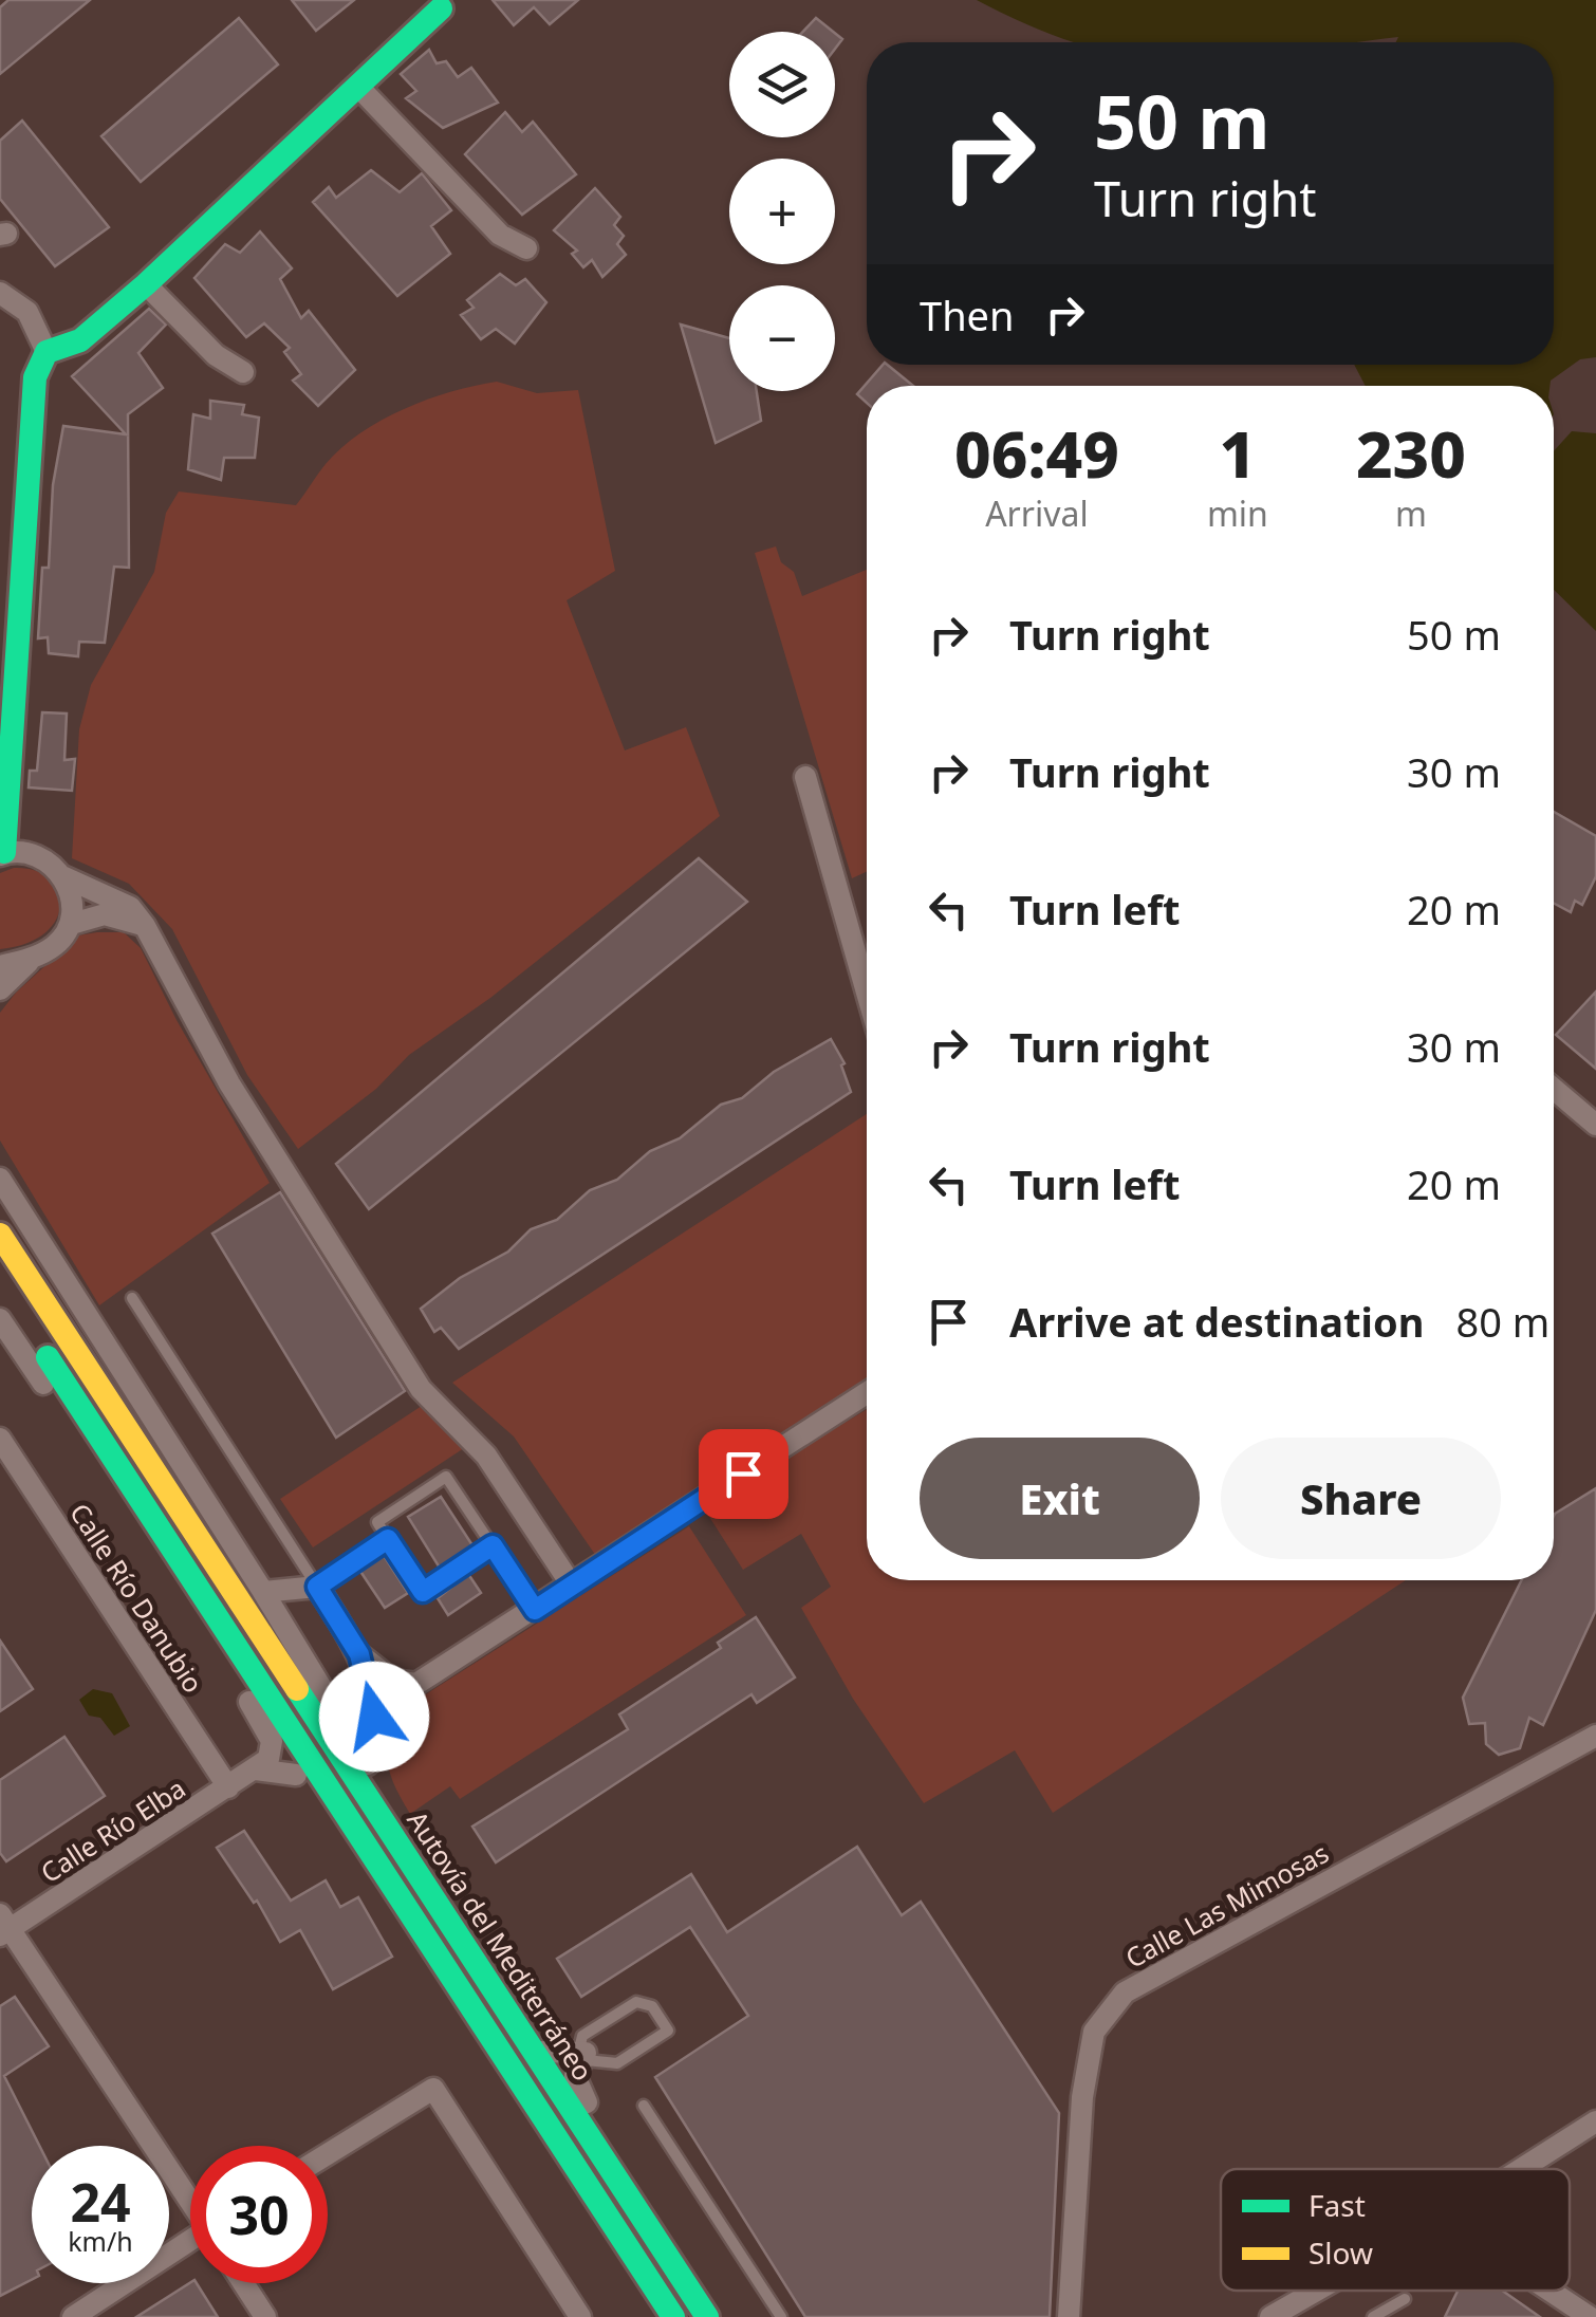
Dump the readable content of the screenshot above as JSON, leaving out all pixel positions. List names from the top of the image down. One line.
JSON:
{"streets":{"main road":["Autovía del Mediterráneo"],"street":["Calle Río Danubio","Calle Río Elba","Calle Las Mimosas"]},"crossings":[["Calle Río Danubio","Calle Río Elba"]],"legend":["Fast","Slow"],"page":{"map_buttons":["+","−"],"turn":["50 m","Turn right"],"then":"Then","eta":["06:49","Arrival","1","min","230","m"],"list":[{"name":"Turn right","value":"50 m"},{"name":"Turn right","value":"30 m"},{"name":"Turn left","value":"20 m"},{"name":"Turn right","value":"30 m"},{"name":"Turn left","value":"20 m"},{"name":"Arrive at destination","value":"80 m"}],"buttons":["Exit","Share"],"speed":"24 km/h","limit":"30"}}
